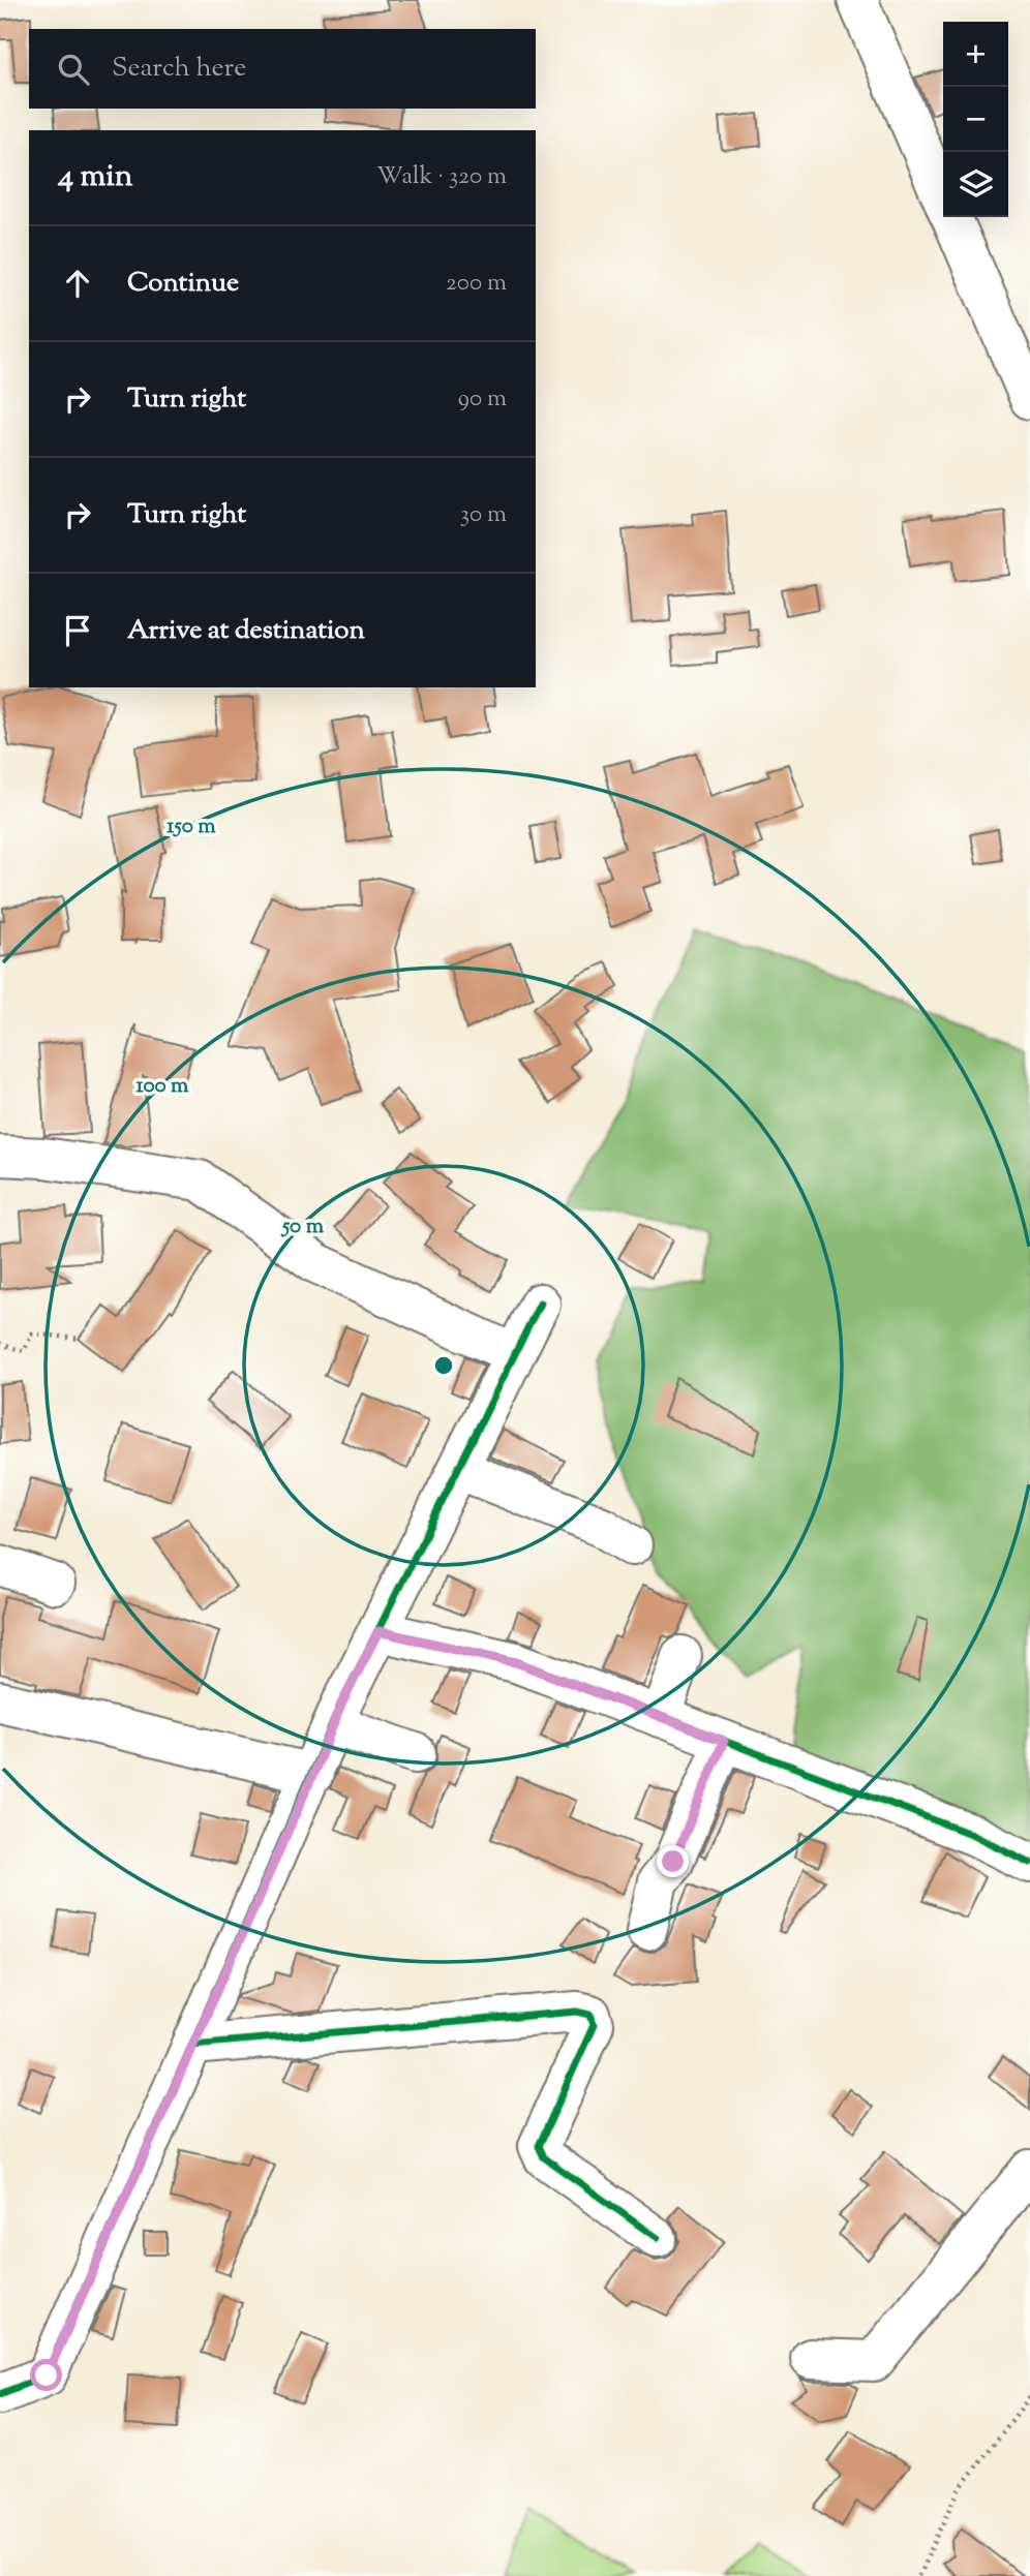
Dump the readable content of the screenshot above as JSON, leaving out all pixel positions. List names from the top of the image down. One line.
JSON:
{"page":{"map_buttons":["+","−"],"search":"Search here","heading":["4 min","Walk · 320 m"],"list":[["Continue","200 m"],["Turn right","90 m"],["Turn right","30 m"],"Arrive at destination"]},"rings":["150 m","100 m","50 m"]}
